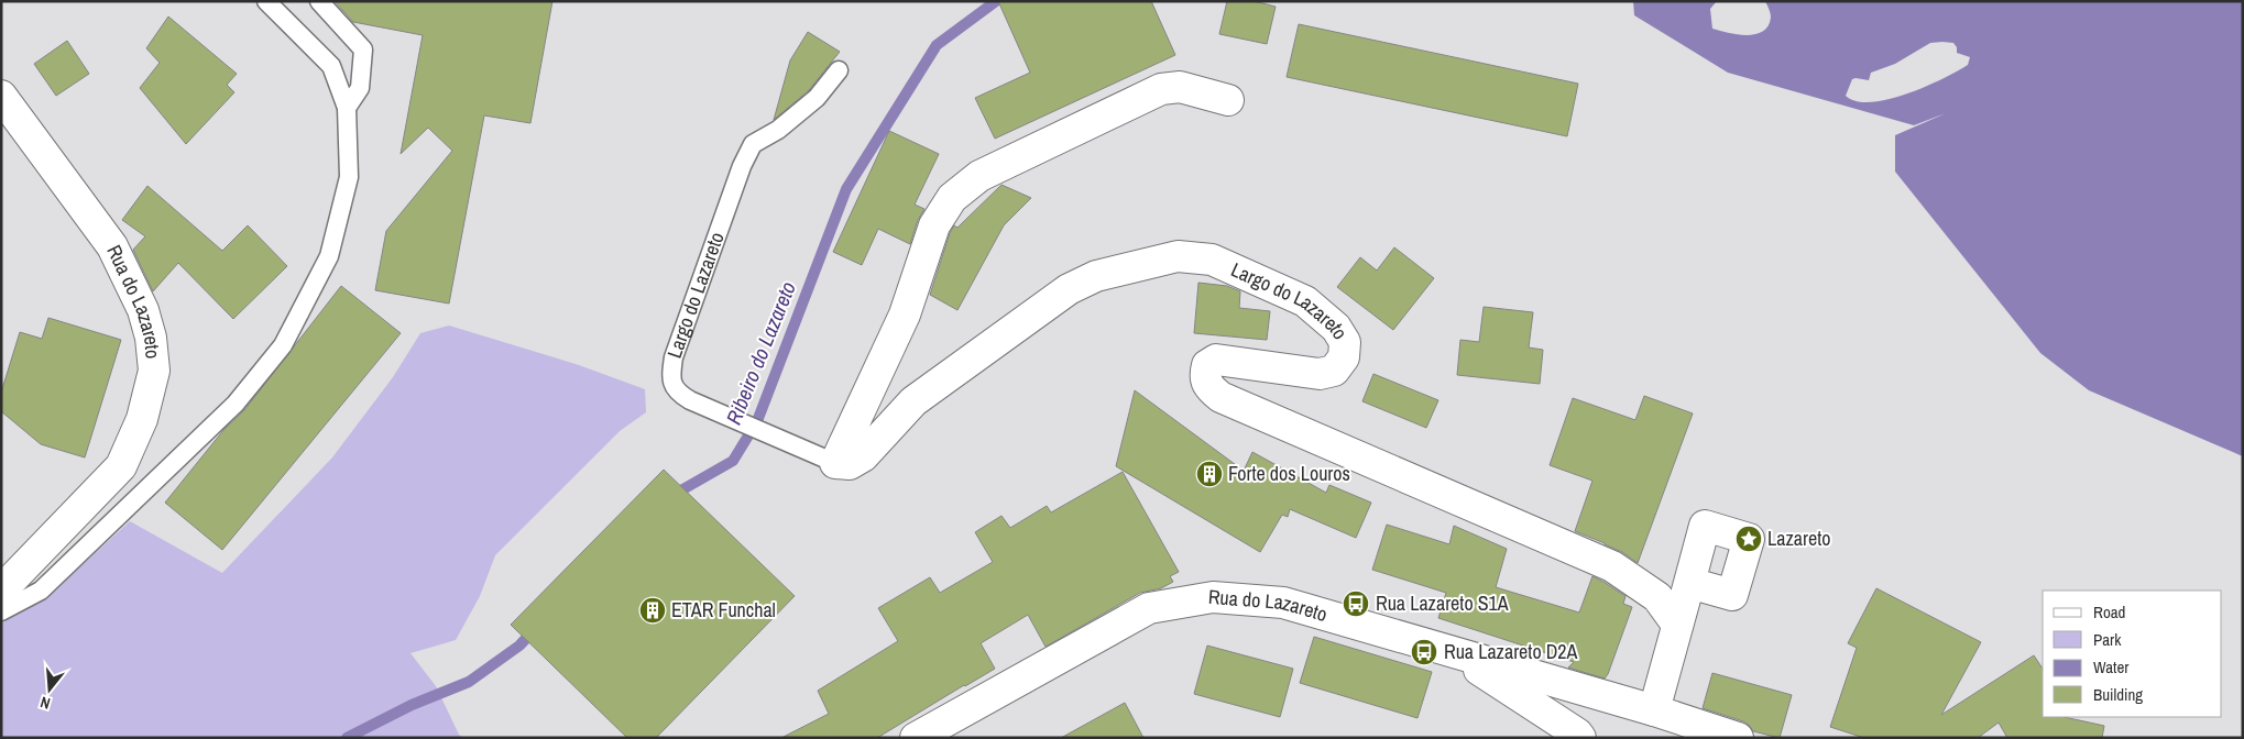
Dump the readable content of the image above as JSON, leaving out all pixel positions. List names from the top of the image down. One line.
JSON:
{"streets":{"street":["Largo do Lazareto","Rua do Lazareto"]},"water":["Ribeiro do Lazareto"],"places":{"building":["Forte dos Louros","ETAR Funchal"],"place":["Lazareto"],"bus stop":["Rua Lazareto S1A","Rua Lazareto D2A"]},"legend":["Road","Park","Water","Building"],"north":"bottom"}
